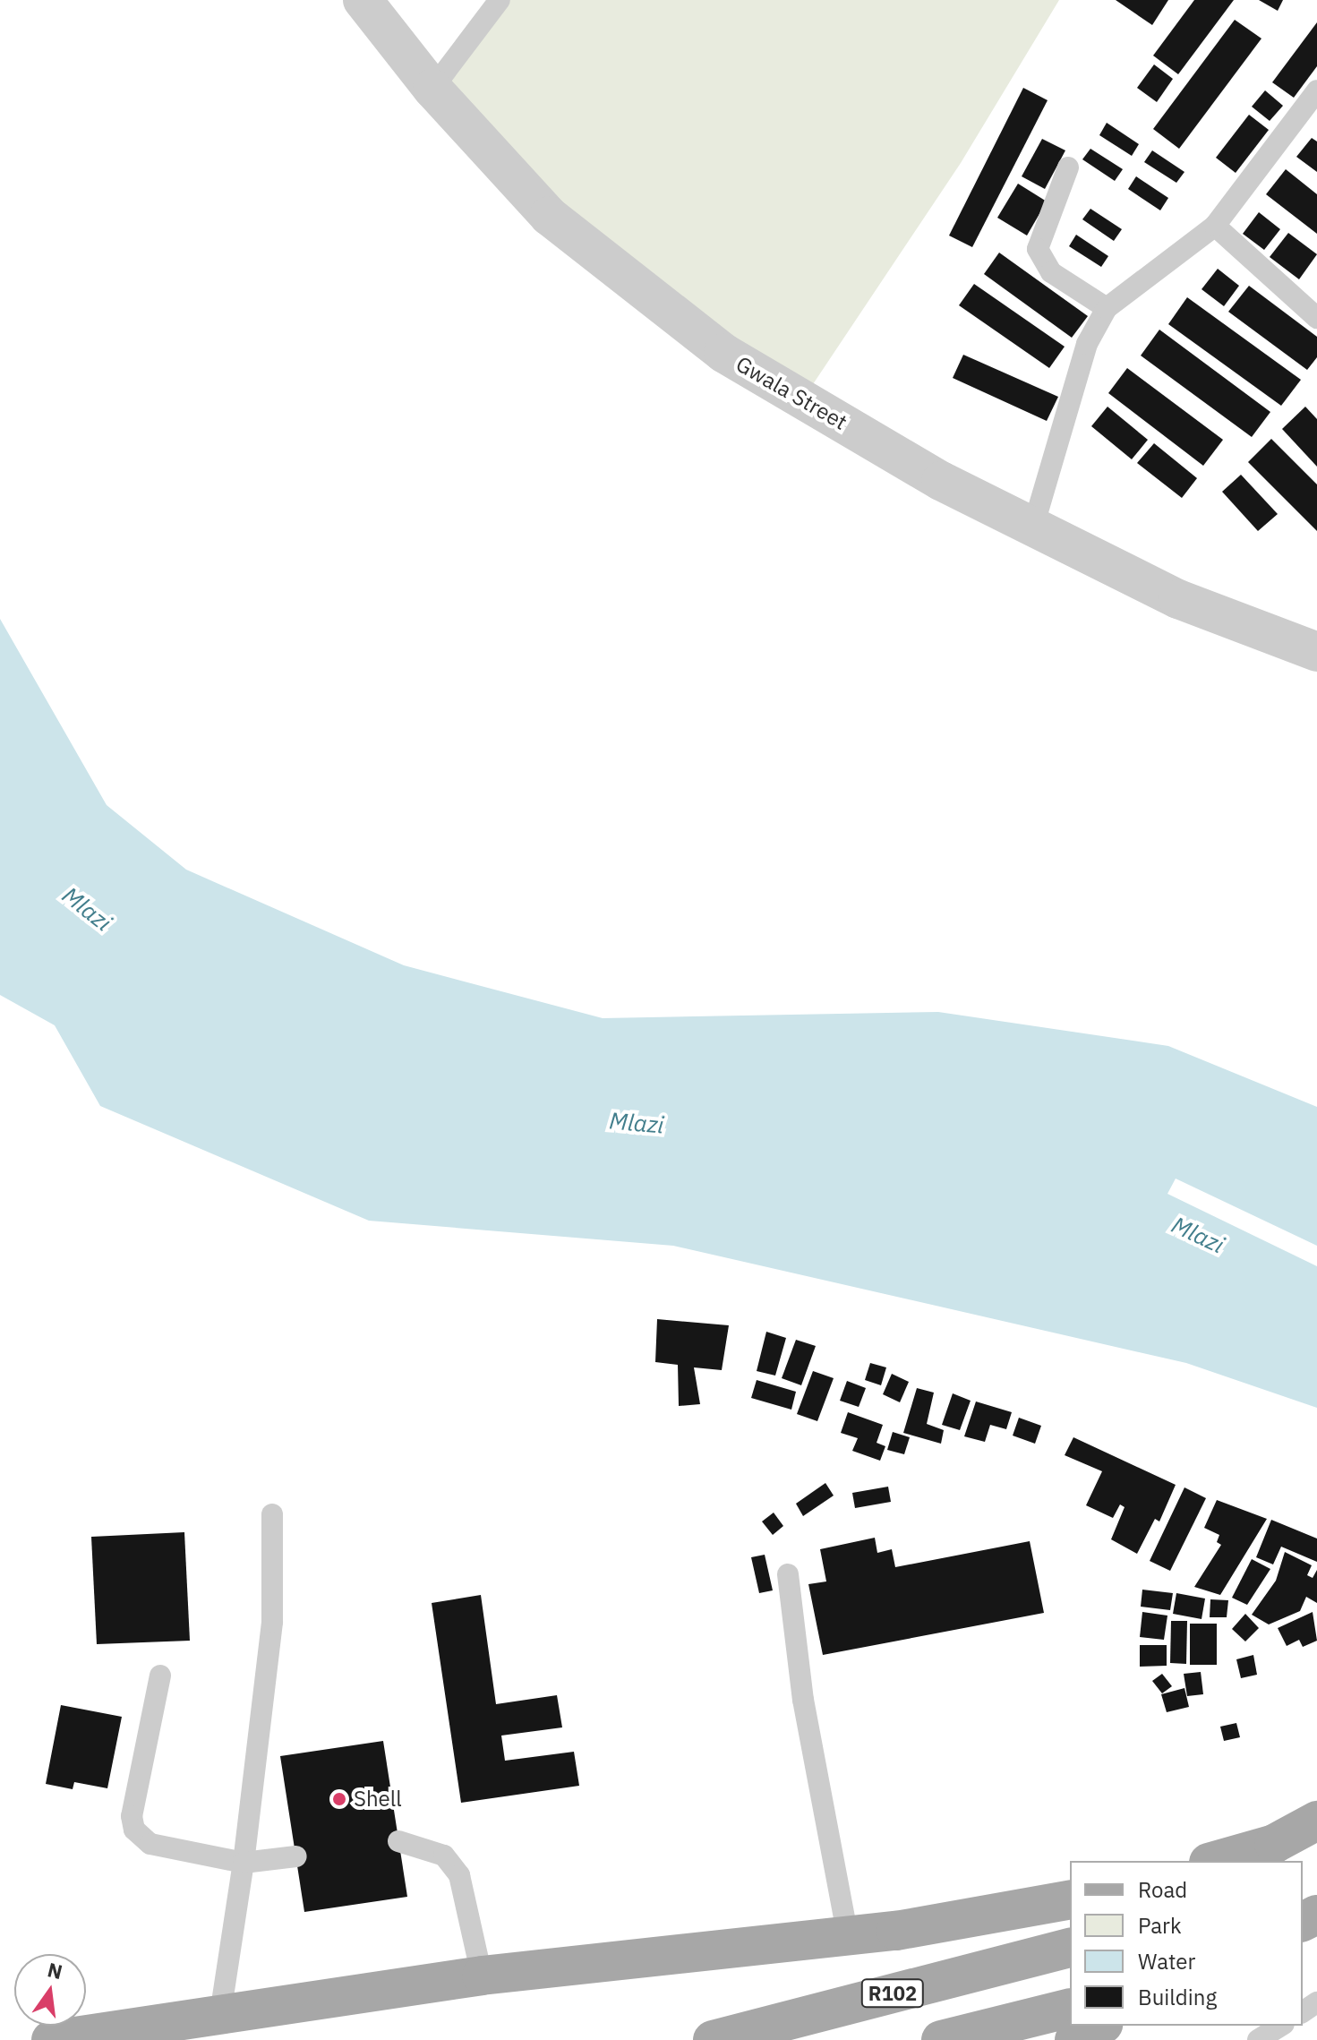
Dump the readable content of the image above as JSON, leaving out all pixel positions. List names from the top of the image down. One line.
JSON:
{"streets":{"main road":["R102"],"street":["Gwala Street"]},"water":["Mlazi"],"places":["Shell"],"legend":["Road","Park","Water","Building"],"north":"top"}
